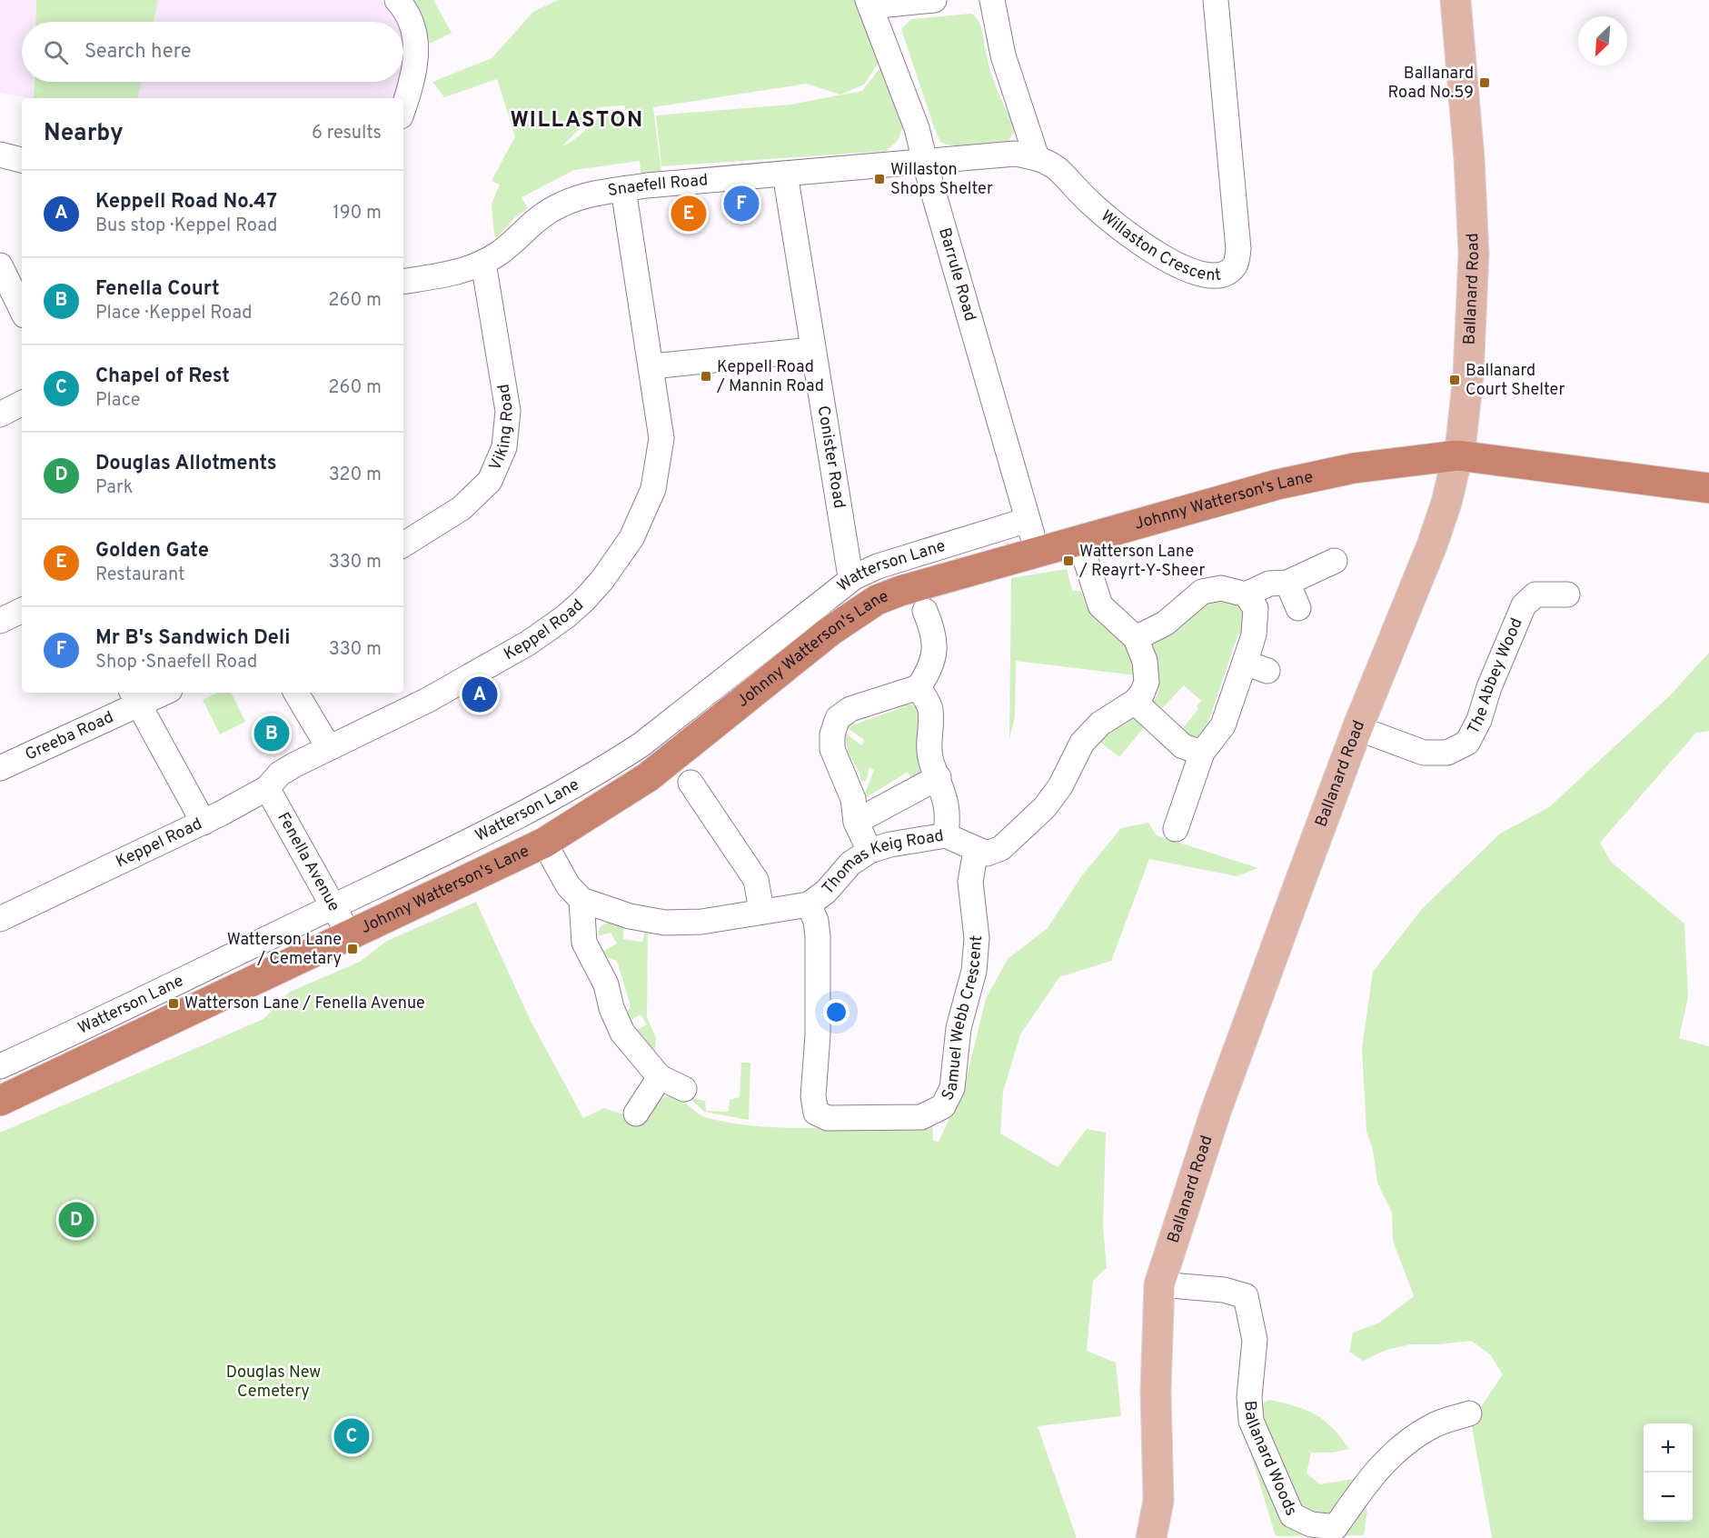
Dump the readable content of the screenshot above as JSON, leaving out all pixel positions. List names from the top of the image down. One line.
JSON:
{"streets":{"highway":["Johnny Watterson's Lane"],"main road":["Ballanard Road"],"street":["Snaefell Road","Willaston Crescent","Barrule Road","Viking Road","Conister Road","Watterson Lane","Keppel Road","The Abbey Wood","Greeba Road","Fenella Avenue","Thomas Keig Road","Samuel Webb Crescent","Ballanard Woods"]},"crossings":[["Snaefell Road","Willaston Crescent"],["Snaefell Road","Barrule Road"],["Snaefell Road","Viking Road"],["Snaefell Road","Conister Road"],["Snaefell Road","Keppel Road"],["Barrule Road","Johnny Watterson's Lane"],["Barrule Road","Watterson Lane"],["Ballanard Road","Johnny Watterson's Lane"],["Ballanard Road","The Abbey Wood"],["Ballanard Road","Ballanard Woods"],["Conister Road","Watterson Lane"],["Johnny Watterson's Lane","Fenella Avenue"],["Johnny Watterson's Lane","Thomas Keig Road"],["Watterson Lane","Fenella Avenue"],["Keppel Road","Fenella Avenue"],["Thomas Keig Road","Samuel Webb Crescent"]],"districts":["WILLASTON"],"parks":["Douglas New Cemetery"],"places":{"transit":["Ballanard Road No.59","Willaston Shops Shelter","Keppell Road / Mannin Road","Ballanard Court Shelter","Watterson Lane / Reayrt-Y-Sheer","Watterson Lane / Cemetary","Watterson Lane / Fenella Avenue"]},"north":"bottom left","page":{"search":"Search here","heading":["Nearby","6 results"],"list":[{"mark":"A","name":"Keppell Road No.47","note":"Bus stop · Keppel Road","value":"190 m"},{"mark":"B","name":"Fenella Court","note":"Place · Keppel Road","value":"260 m"},{"mark":"C","name":"Chapel of Rest","note":"Place","value":"260 m"},{"mark":"D","name":"Douglas Allotments","note":"Park","value":"320 m"},{"mark":"E","name":"Golden Gate","note":"Restaurant","value":"330 m"},{"mark":"F","name":"Mr B's Sandwich Deli","note":"Shop · Snaefell Road","value":"330 m"}],"pins":["F","E","A","B","D","C"],"map_buttons":["+","−"]}}
